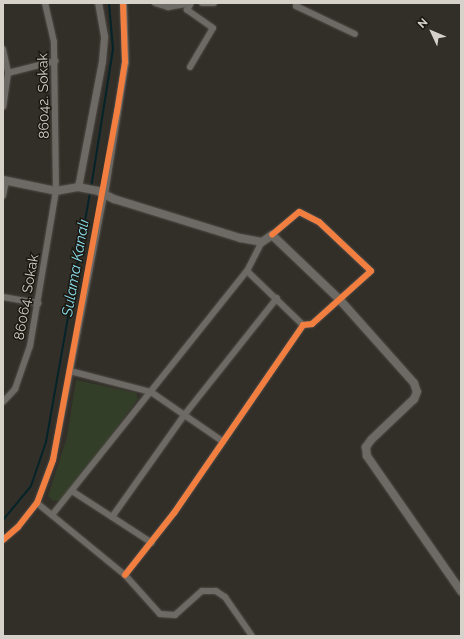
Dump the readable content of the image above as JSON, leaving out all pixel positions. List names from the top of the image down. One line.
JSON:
{"streets":{"street":["86042. Sokak","86064. Sokak"]},"crossings":[["86042. Sokak","86064. Sokak"]],"water":["Sulama Kanalı"],"north":"top left"}
